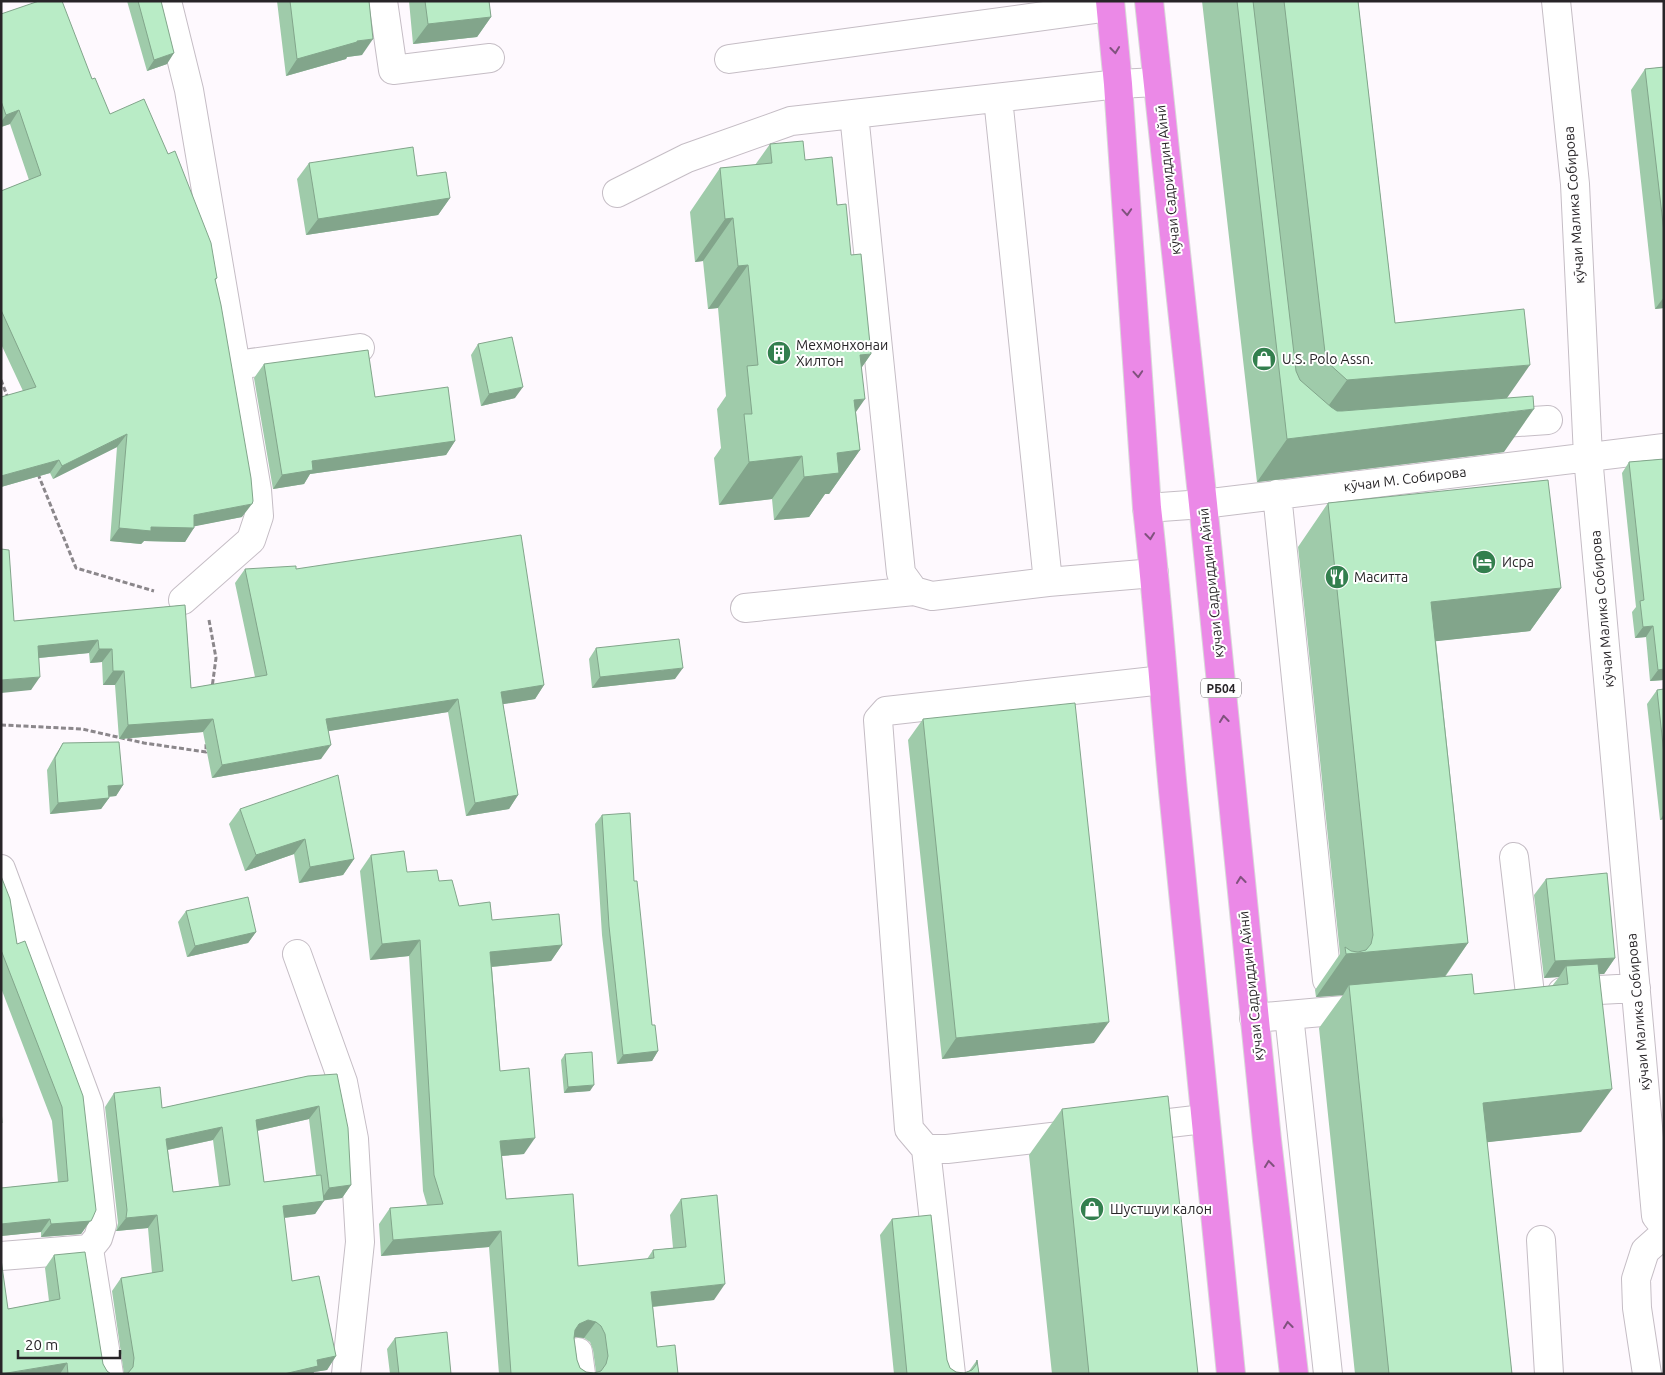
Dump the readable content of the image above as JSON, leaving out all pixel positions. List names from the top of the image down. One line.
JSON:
{"streets":{"highway":["кӯчаи Садриддин Айнӣ","РБ04"],"street":["кӯчаи Малика Собирова","кӯчаи М. Собирова"]},"crossings":[["кӯчаи Садриддин Айнӣ","кӯчаи М. Собирова"],["кӯчаи Малика Собирова","кӯчаи М. Собирова"]],"places":{"building":["Мехмонхонаи Хилтон"],"shop":["U.S. Polo Assn.","Шустшуи калон"],"hotel":["Исра"],"restaurant":["Маситта"]},"scale_bar":"20 m"}
